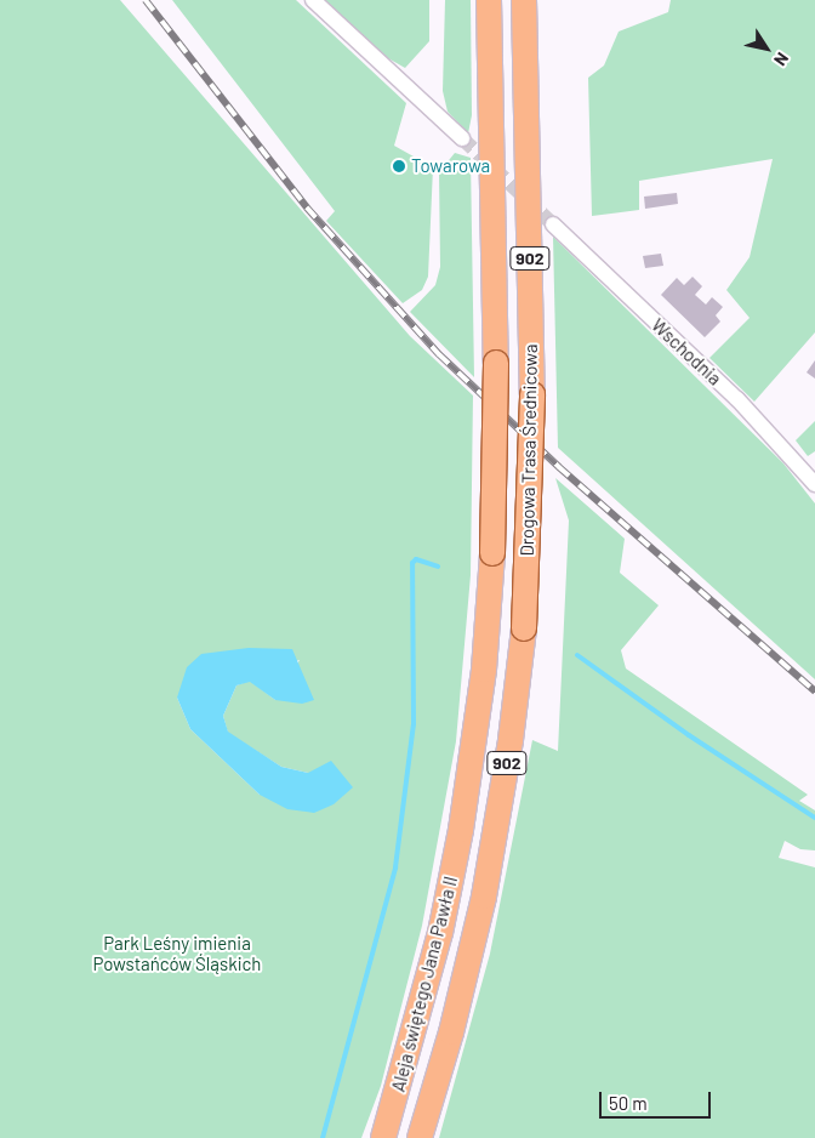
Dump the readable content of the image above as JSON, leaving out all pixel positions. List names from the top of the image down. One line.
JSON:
{"streets":{"main road":["902","Drogowa Trasa Średnicowa","Aleja świętego Jana Pawła II"],"street":["Wschodnia"]},"crossings":[["Drogowa Trasa Średnicowa","Aleja świętego Jana Pawła II"]],"parks":["Park Leśny imienia Powstańców Śląskich"],"places":["Towarowa"],"scale_bar":"50 m","north":"bottom right"}
